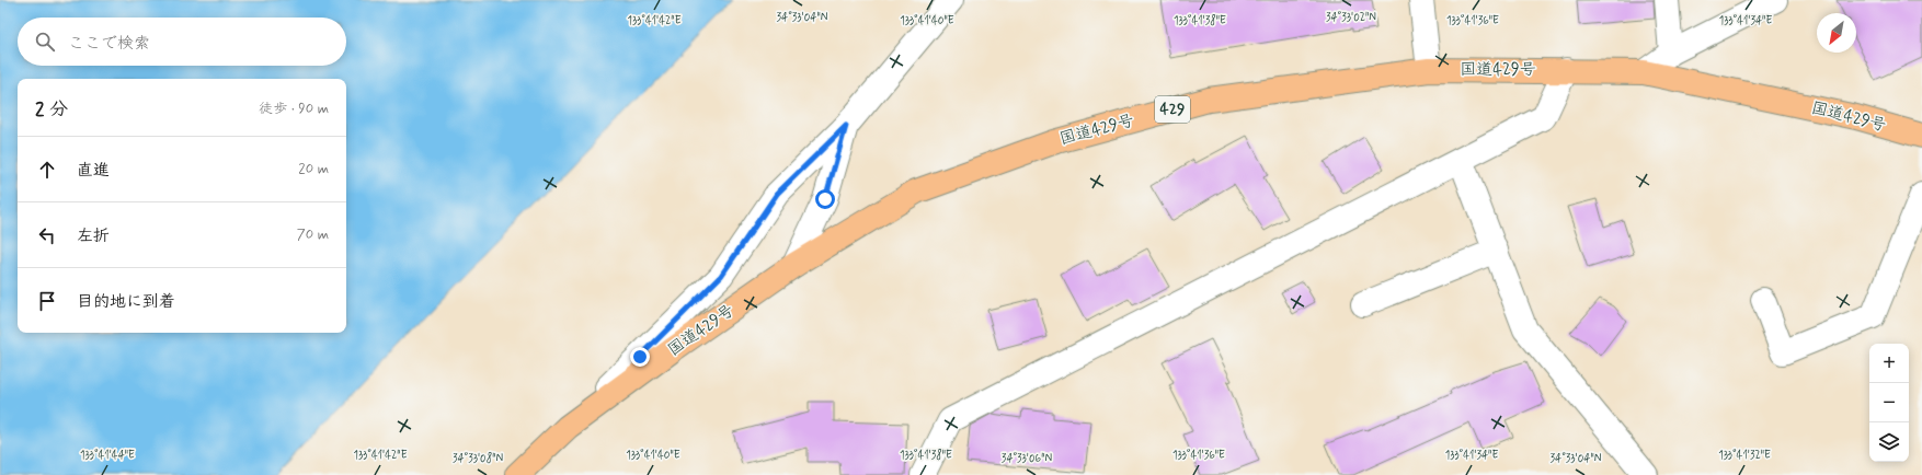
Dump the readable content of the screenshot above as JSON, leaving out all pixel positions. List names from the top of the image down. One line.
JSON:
{"streets":{"highway":["国道429号","429"]},"north":"bottom left","page":{"search":"ここで検索","heading":["2 分","徒歩 · 90 m"],"list":[["直進","20 m"],["左折","70 m"],"目的地に到着"],"map_buttons":["+","−"]},"coordinates":["34°33'04\"N","34°33'02\"N","133°41'42\"E","133°41'40\"E","133°41'38\"E","133°41'36\"E","133°41'34\"E","133°41'44\"E","133°41'32\"E","34°33'08\"N","34°33'06\"N"]}
